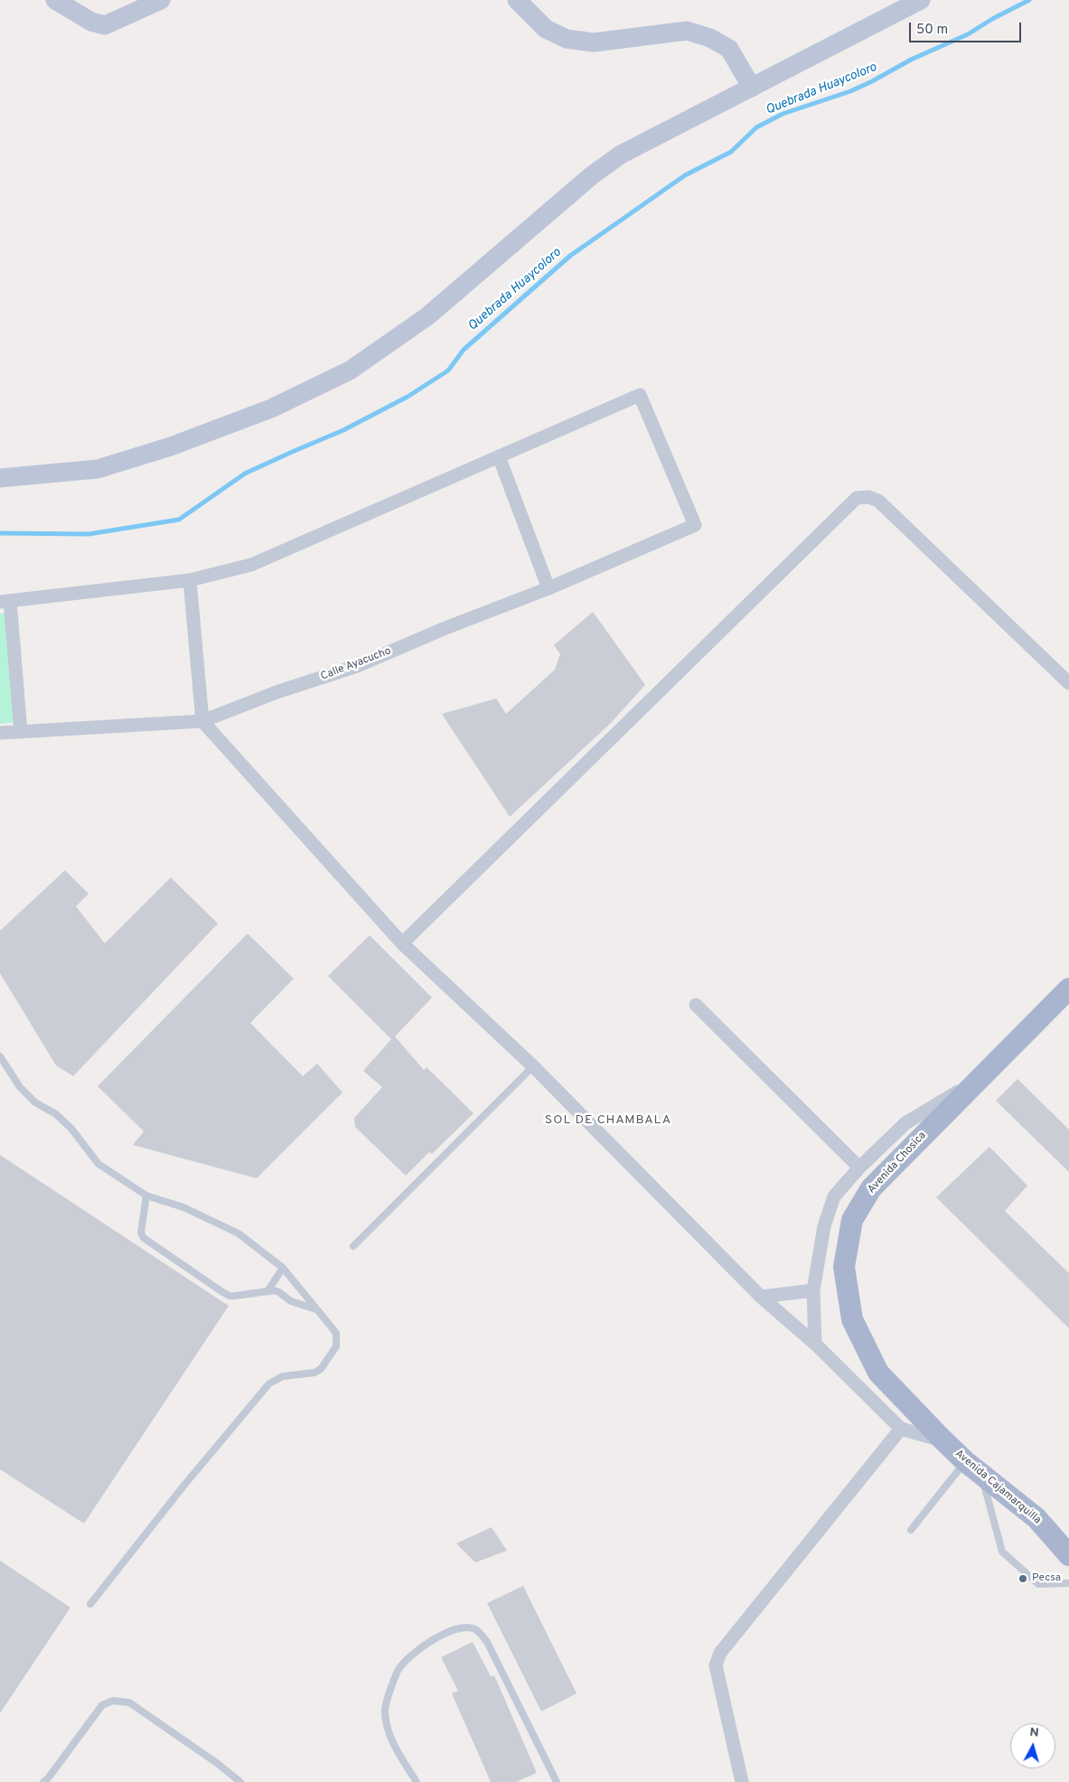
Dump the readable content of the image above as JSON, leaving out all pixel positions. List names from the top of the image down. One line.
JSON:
{"streets":{"main road":["Avenida Chosica","Avenida Cajamarquilla"],"street":["Calle Ayacucho"]},"crossings":[["Avenida Chosica","Avenida Cajamarquilla"]],"districts":["SOL DE CHAMBALA"],"water":["Quebrada Huaycoloro"],"places":["Pecsa"],"scale_bar":"50 m","north":"top"}
